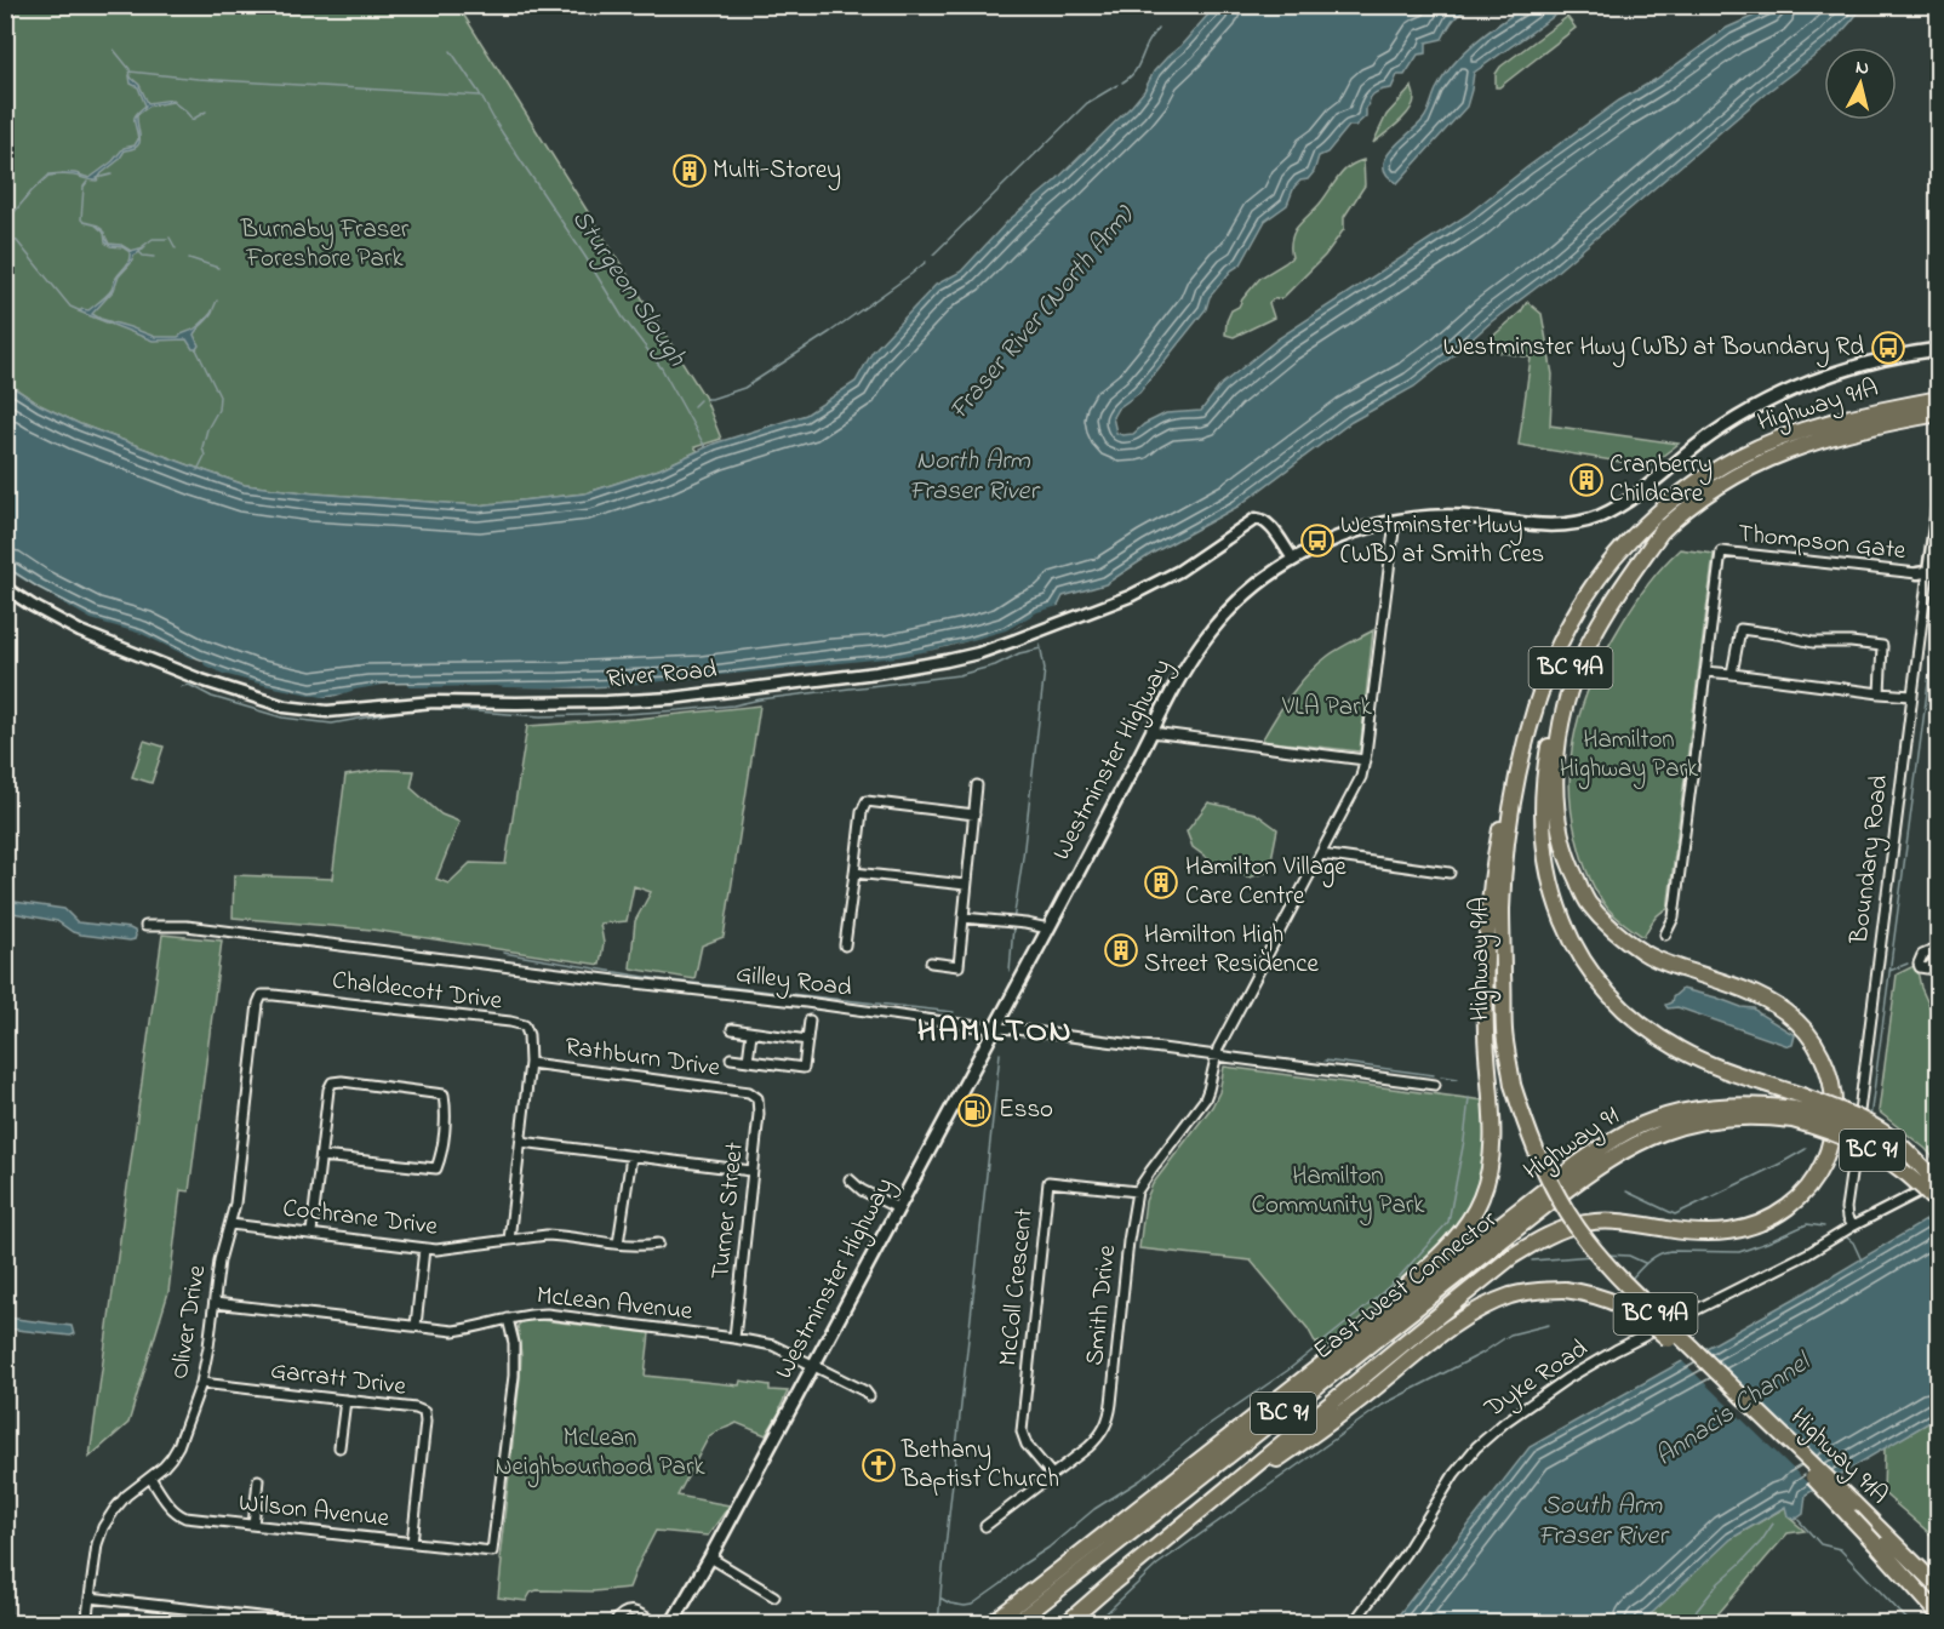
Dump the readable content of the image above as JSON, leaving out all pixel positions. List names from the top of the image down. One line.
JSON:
{"streets":{"highway":["Highway 91A","BC 91A","Highway 91","BC 91","East-West Connector"],"main road":["Westminster Highway"],"street":["Thompson Gate","River Road","Boundary Road","Gilley Road","Chaldecott Drive","Rathburn Drive","Turner Street","Cochrane Drive","McColl Crescent","McLean Avenue","Smith Drive","Oliver Drive","Garratt Drive","Dyke Road","Wilson Avenue"]},"crossings":[["Highway 91A","Highway 91"],["Highway 91A","Dyke Road"],["Thompson Gate","Boundary Road"],["River Road","Westminster Highway"],["Westminster Highway","Gilley Road"],["Westminster Highway","McLean Avenue"],["Westminster Highway","Smith Drive"],["Boundary Road","Dyke Road"],["Gilley Road","Smith Drive"],["Chaldecott Drive","Rathburn Drive"],["Chaldecott Drive","Cochrane Drive"],["Chaldecott Drive","Oliver Drive"],["Rathburn Drive","Turner Street"],["Highway 91","BC 91"],["Highway 91","East-West Connector"],["Highway 91","Dyke Road"],["Turner Street","McLean Avenue"],["Cochrane Drive","Oliver Drive"],["McColl Crescent","Smith Drive"],["McLean Avenue","Oliver Drive"],["McLean Avenue","Wilson Avenue"],["Oliver Drive","Garratt Drive"],["Oliver Drive","Wilson Avenue"],["Garratt Drive","Wilson Avenue"]],"districts":["HAMILTON"],"water":["Sturgeon Slough","Fraser River (North Arm)","North Arm Fraser River","Annacis Channel","South Arm Fraser River"],"parks":["Burnaby Fraser Foreshore Park","VLA Park","Hamilton Highway Park","Hamilton Community Park","McLean Neighbourhood Park"],"places":{"building":["Multi-Storey","Cranberry Childcare","Hamilton Village Care Centre","Hamilton High Street Residence"],"bus stop":["Westminster Hwy (WB) at Boundary Rd","Westminster Hwy (WB) at Smith Cres"],"fuel station":["Esso"],"church":["Bethany Baptist Church"]},"north":"top"}
